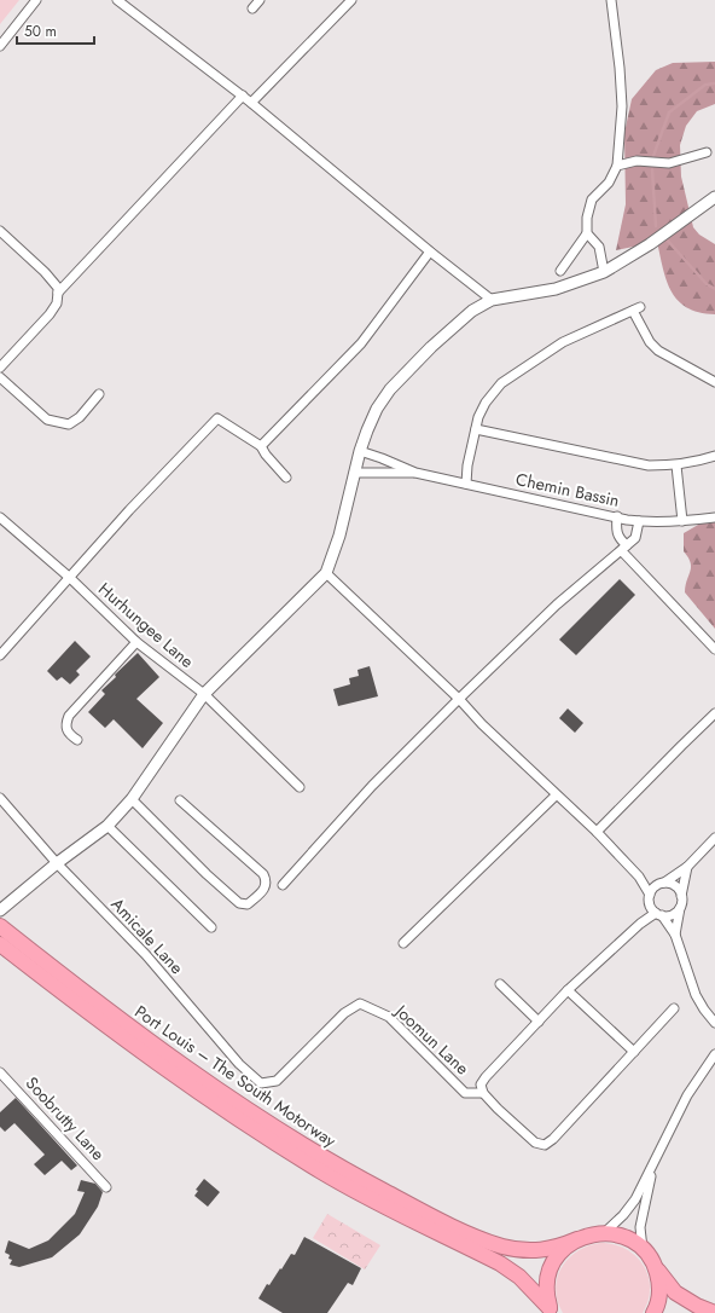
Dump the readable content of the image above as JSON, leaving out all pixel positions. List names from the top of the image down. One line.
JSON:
{"streets":{"highway":["Port Louis – The South Motorway"],"street":["Chemin Bassin","Hurhungee Lane","Amicale Lane","Joomun Lane","Soobrutty Lane"]},"crossings":[["Amicale Lane","Joomun Lane"]],"scale_bar":"50 m"}
